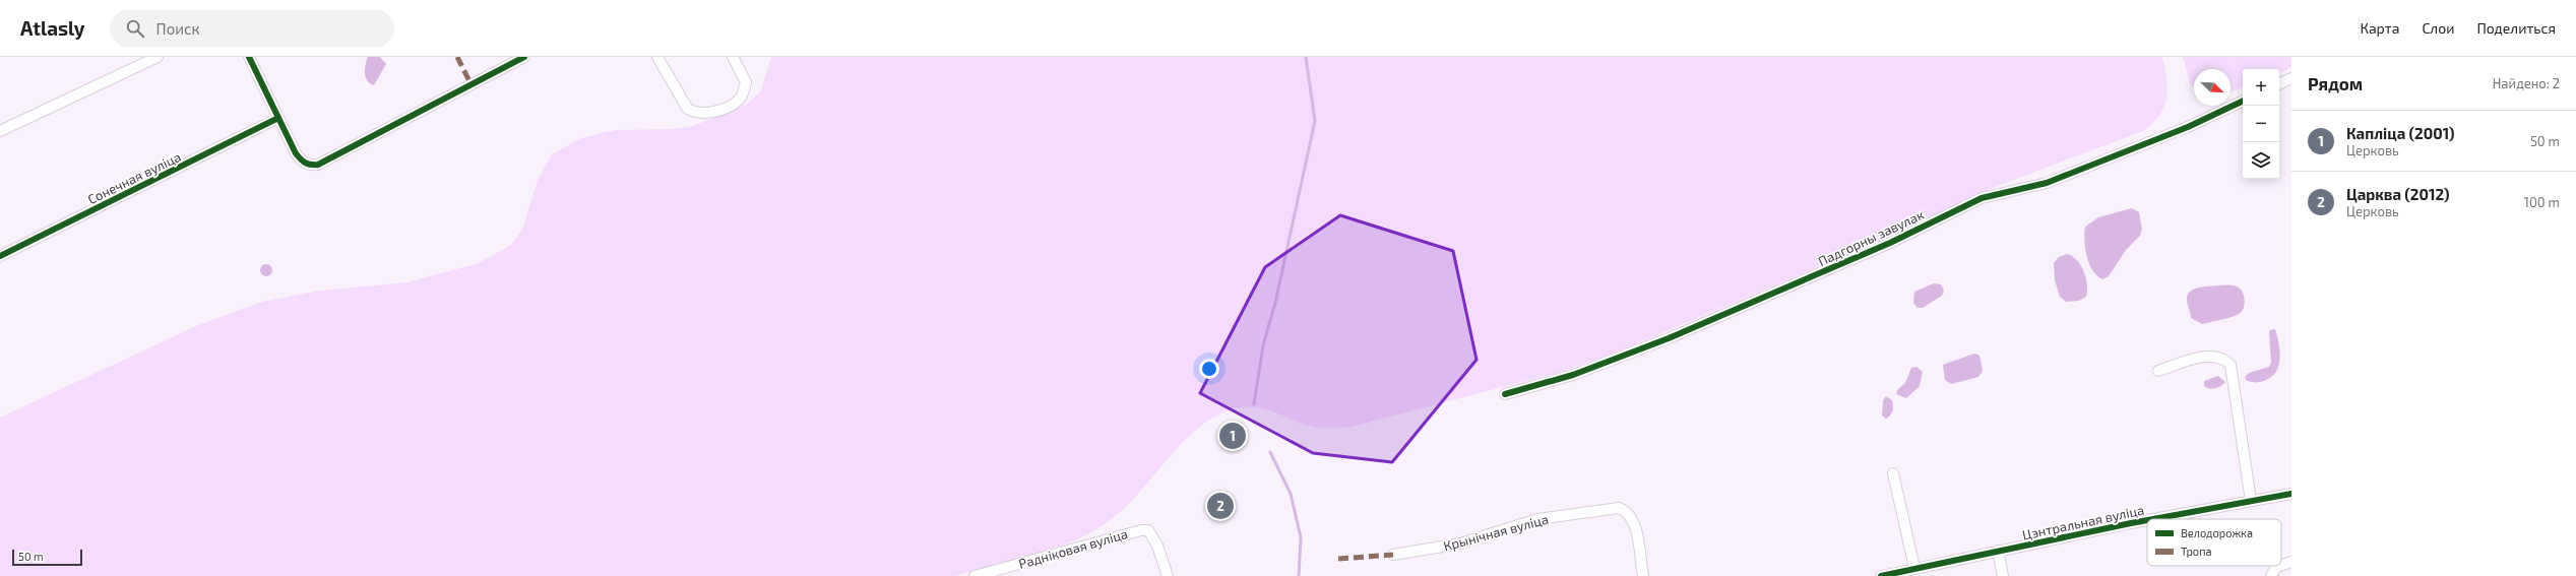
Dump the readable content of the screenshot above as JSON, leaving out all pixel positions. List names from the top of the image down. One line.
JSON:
{"streets":{"street":["Сонечная вуліца","Падгорны завулак","Цэнтральная вуліца","Крынічная вуліца","Радніковая вуліца"]},"legend":["Велодорожка","Тропа"],"scale_bar":"50 m","north":"bottom right","page":{"header":"Atlasly","search":"Поиск","nav":["Карта","Слои","Поделиться"],"heading":["Рядом","Найдено: 2"],"map_buttons":["+","−"],"list":[{"mark":"1","name":"Капліца (2001)","note":"Церковь","value":"50 m"},{"mark":"2","name":"Царква (2012)","note":"Церковь","value":"100 m"}],"pins":["1","2"],"scale":"50 m"}}
